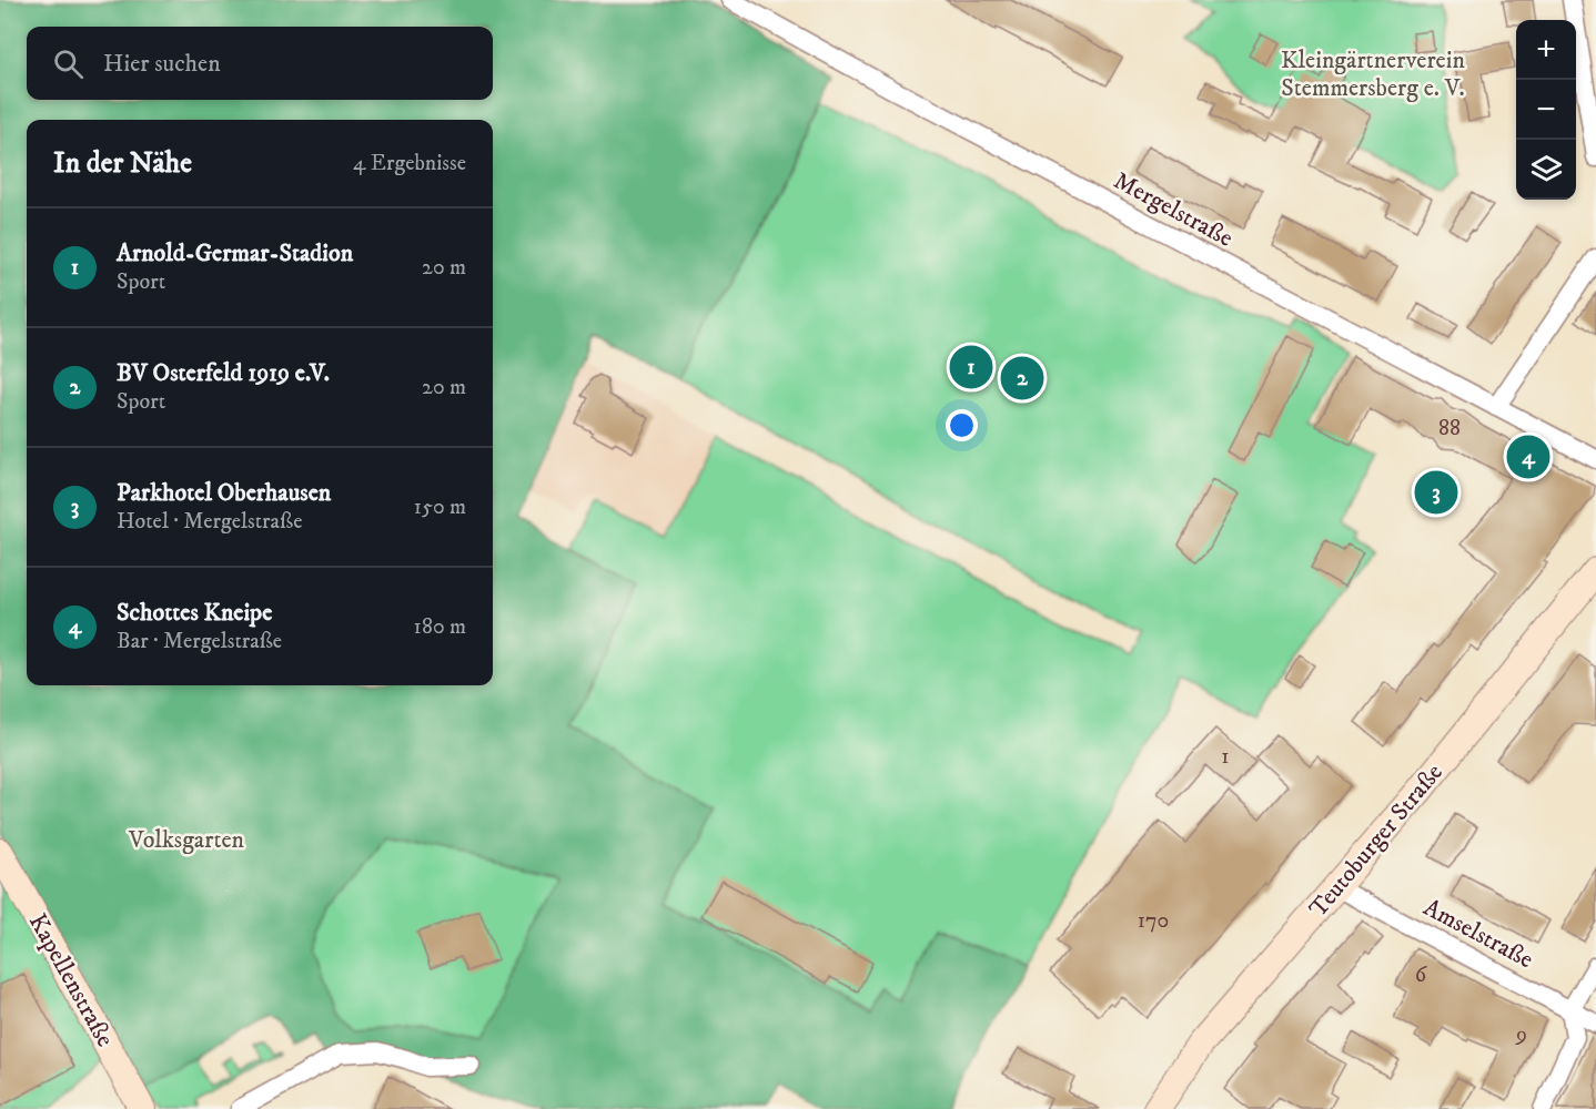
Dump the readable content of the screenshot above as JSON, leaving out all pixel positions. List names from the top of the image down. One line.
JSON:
{"streets":{"main road":["Teutoburger Straße","Kapellenstraße"],"street":["Mergelstraße","Amselstraße"]},"crossings":[["Teutoburger Straße","Amselstraße"]],"parks":["Kleingärtnerverein Stemmersberg e. V.","Volksgarten"],"house_numbers":["88","1","170","6","9"],"page":{"map_buttons":["+","−"],"search":"Hier suchen","heading":["In der Nähe","4 Ergebnisse"],"list":[{"mark":"1","name":"Arnold-Germar-Stadion","note":"Sport","value":"20 m"},{"mark":"2","name":"BV Osterfeld 1919 e.V.","note":"Sport","value":"20 m"},{"mark":"3","name":"Parkhotel Oberhausen","note":"Hotel · Mergelstraße","value":"150 m"},{"mark":"4","name":"Schottes Kneipe","note":"Bar · Mergelstraße","value":"180 m"}],"pins":["1","2","4","3"]}}
